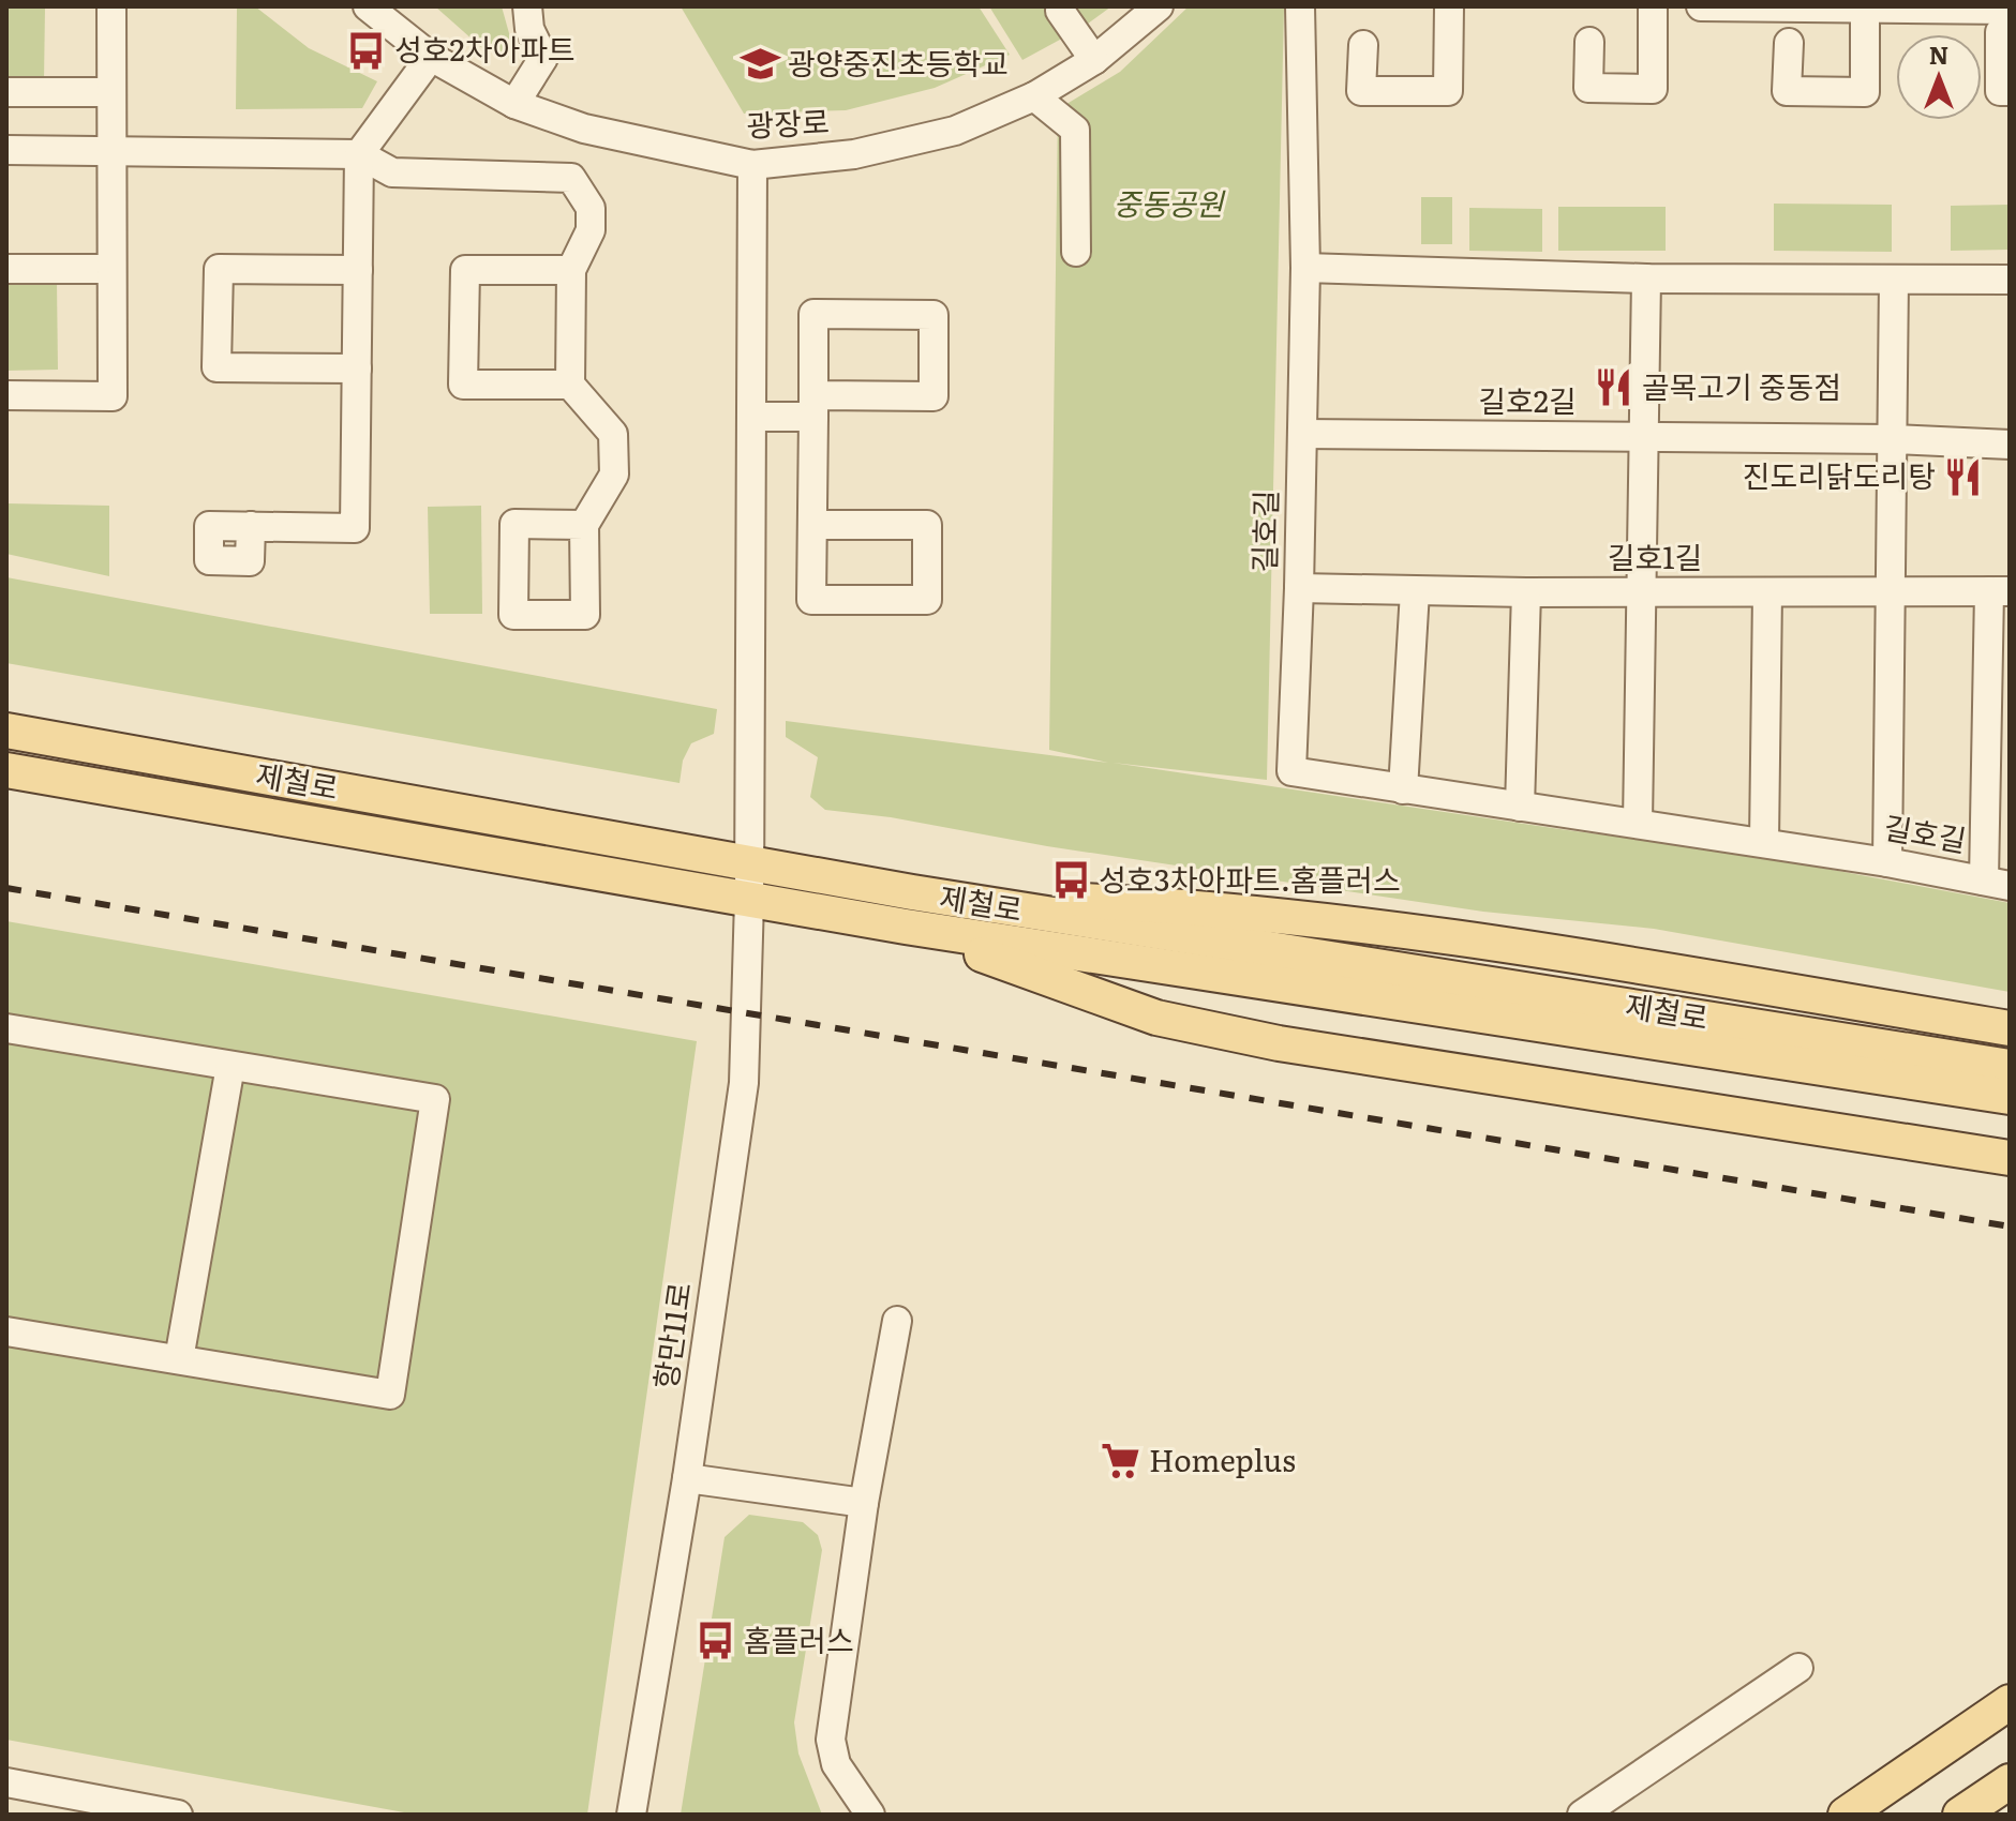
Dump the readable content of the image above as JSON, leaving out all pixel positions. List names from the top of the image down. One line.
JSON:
{"streets":{"main road":["제철로"],"street":["광장로","길호2길","길호길","길호1길","항만11로"]},"crossings":[["광장로","항만11로"],["길호2길","길호길"],["길호길","길호1길"],["제철로","항만11로"]],"parks":["중동공원"],"places":{"bus stop":["성호2차아파트","성호3차아파트.홈플러스","홈플러스"],"school or university":["광양중진초등학교"],"restaurant":["골목고기 중동점","진도리닭도리탕"],"supermarket":["Homeplus"]},"north":"top"}
